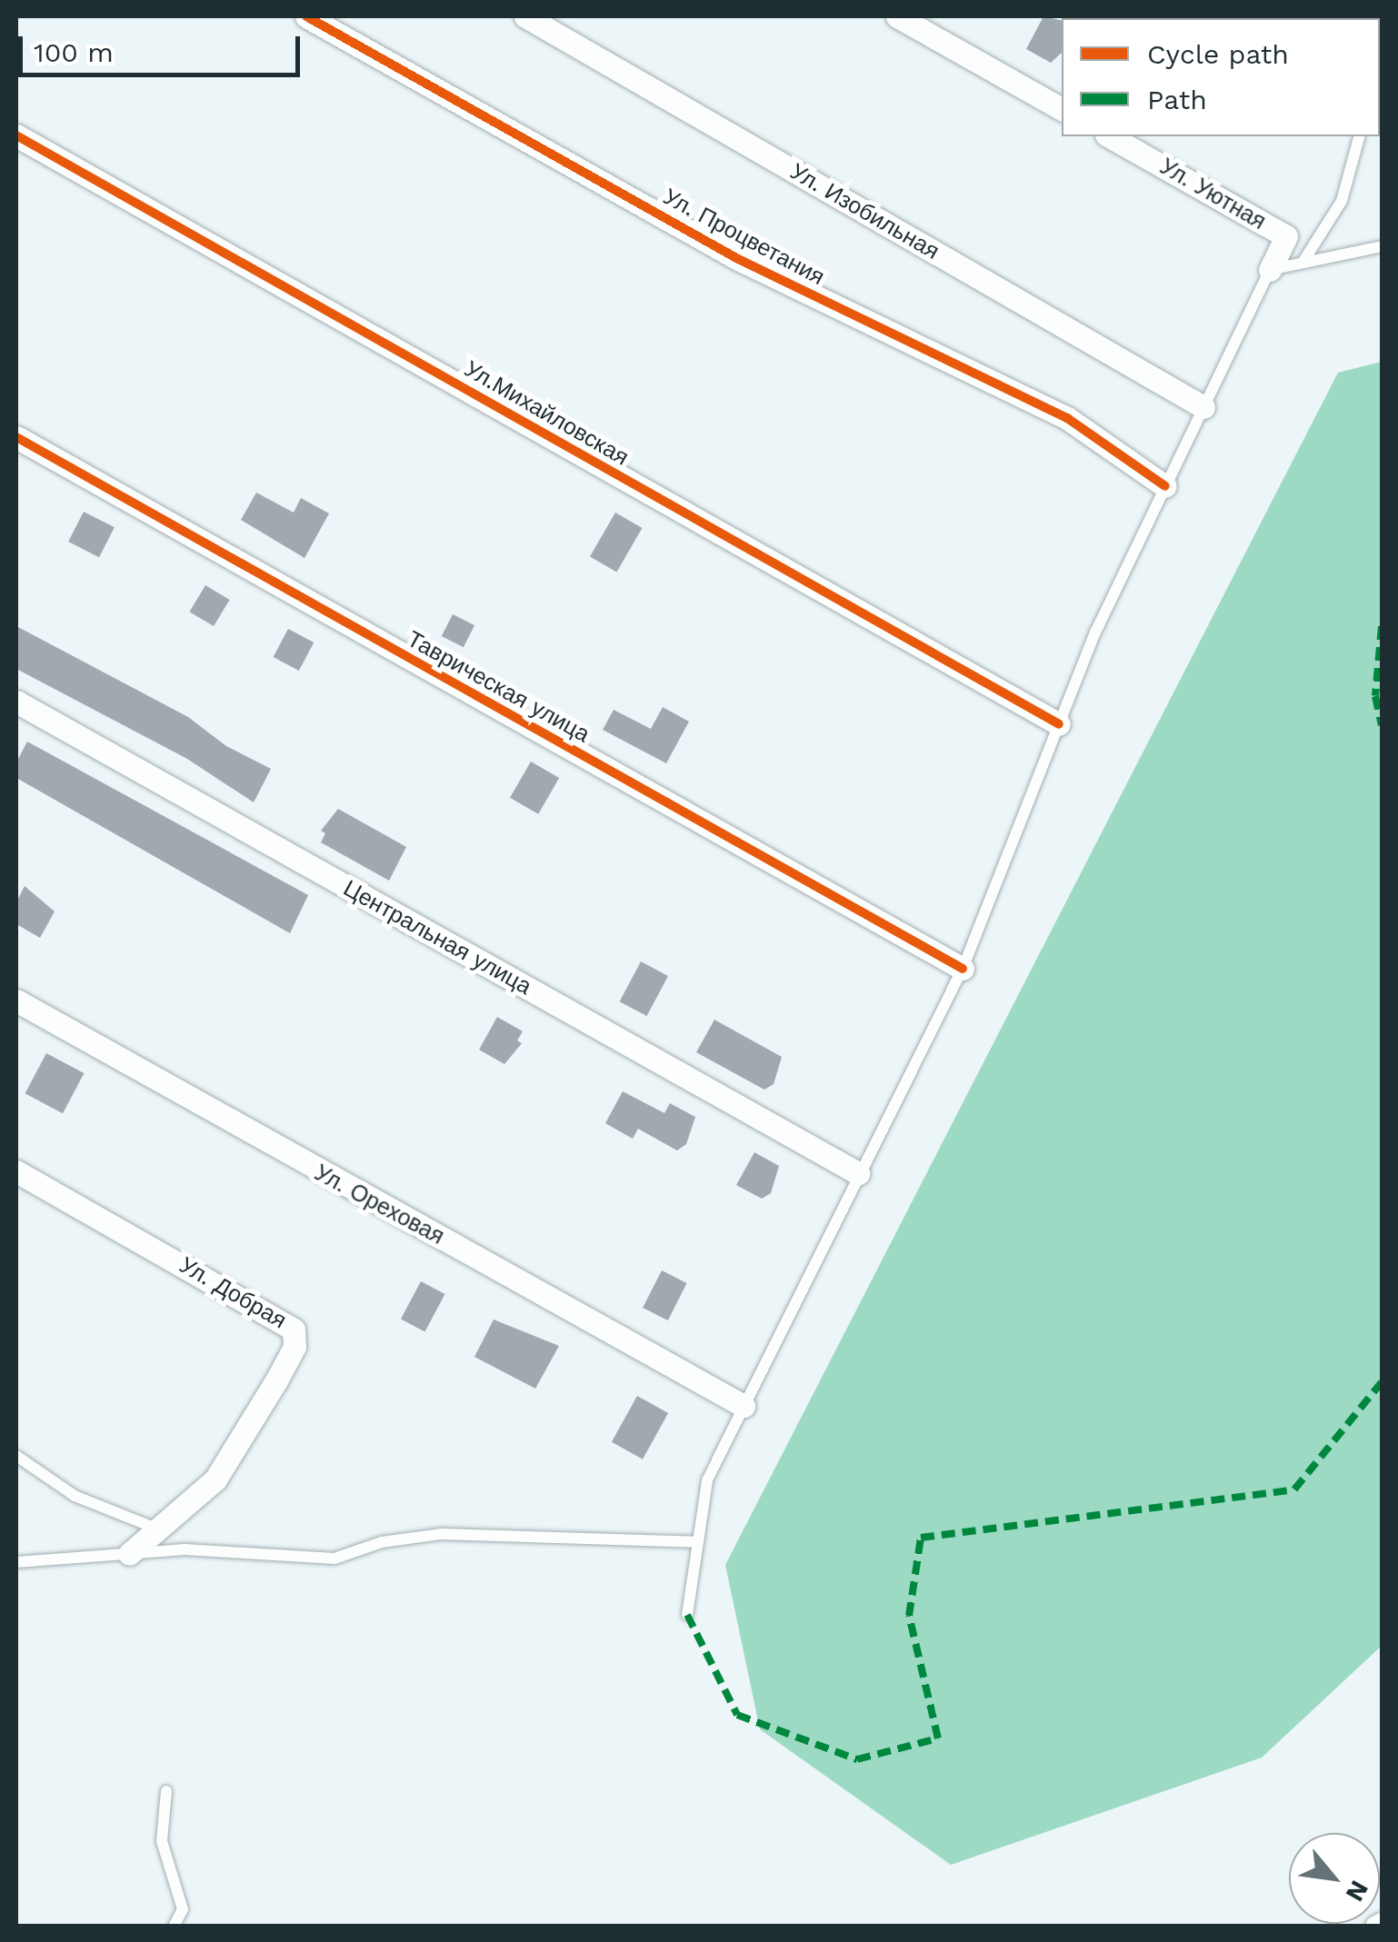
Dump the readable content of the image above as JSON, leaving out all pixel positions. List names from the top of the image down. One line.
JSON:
{"streets":{"street":["Ул. Уютная","Ул. Изобильная","Ул. Процветания","Ул.Михайловская","Таврическая улица","Центральная улица","Ул. Ореховая","Ул. Добрая"]},"legend":["Cycle path","Path"],"scale_bar":"100 m","north":"bottom right"}
